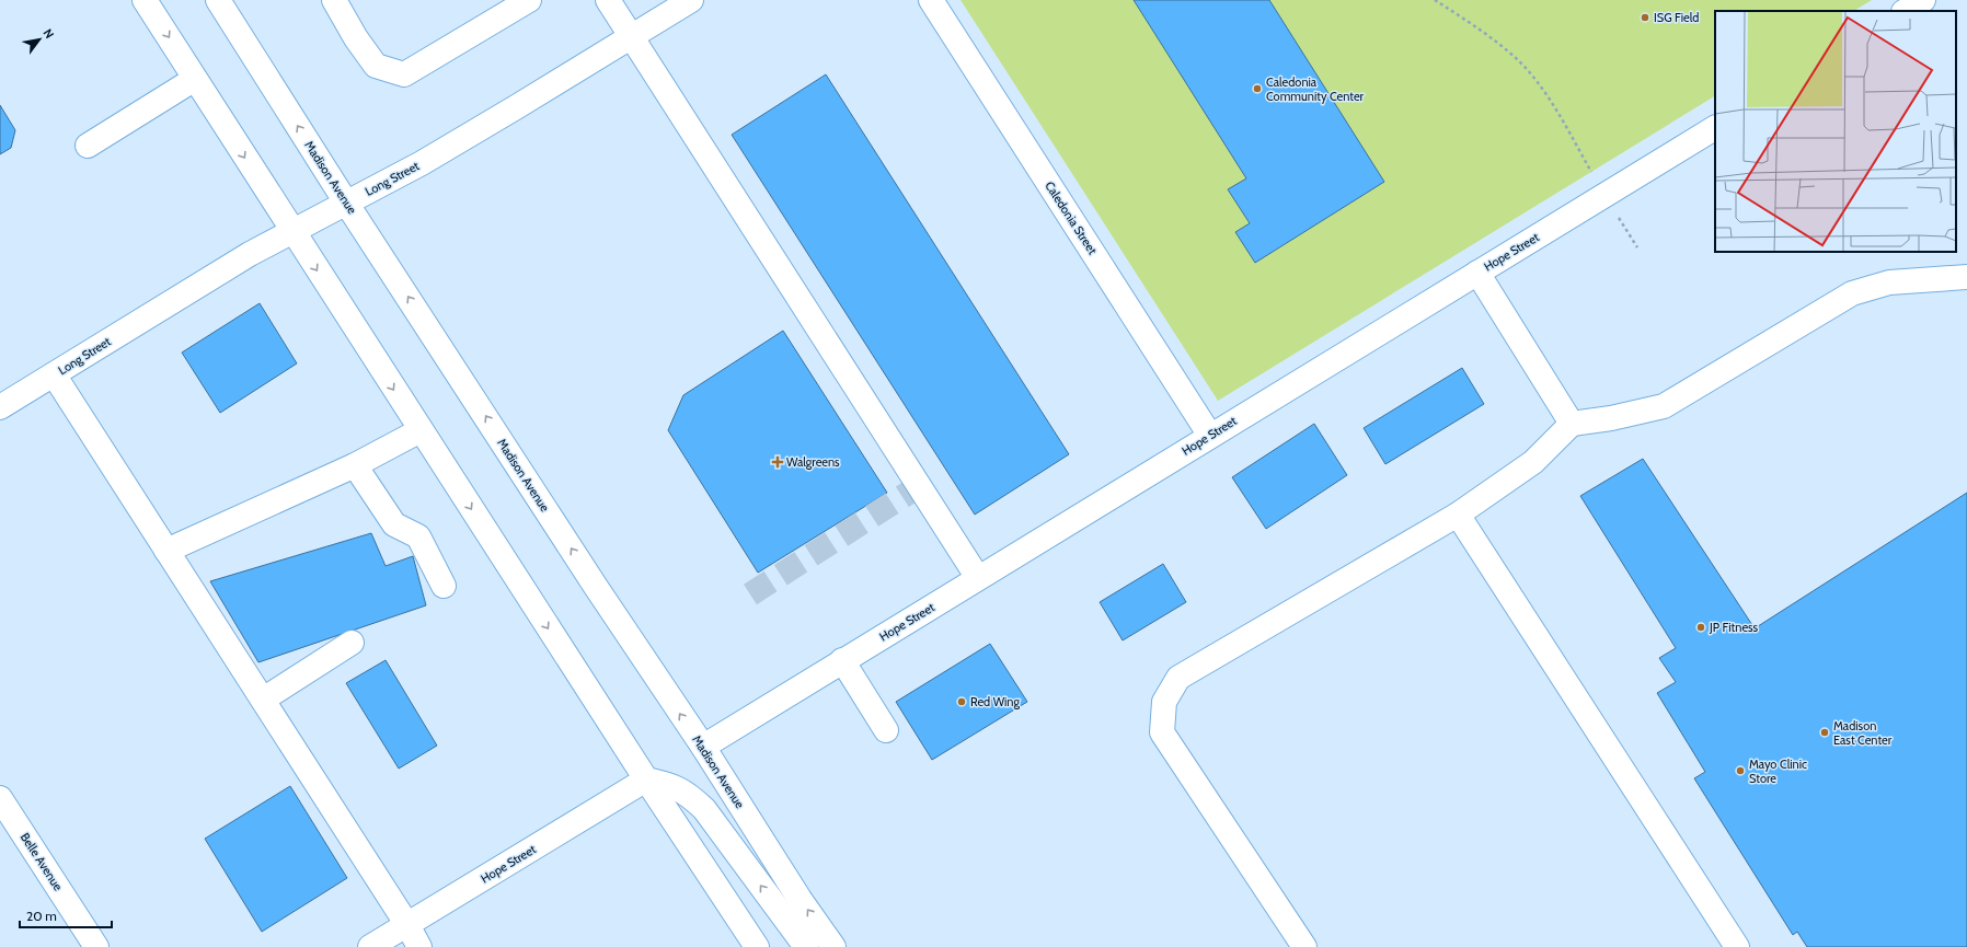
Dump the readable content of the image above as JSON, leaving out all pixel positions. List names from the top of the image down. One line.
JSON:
{"streets":{"street":["Madison Avenue","Long Street","Caledonia Street","Hope Street","Belle Avenue"]},"crossings":[["Madison Avenue","Long Street"],["Madison Avenue","Hope Street"],["Caledonia Street","Hope Street"]],"places":{"other":["ISG Field","Caledonia Community Center","JP Fitness","Red Wing","Madison East Center","Mayo Clinic Store"],"health":["Walgreens"]},"scale_bar":"20 m","north":"top right"}
